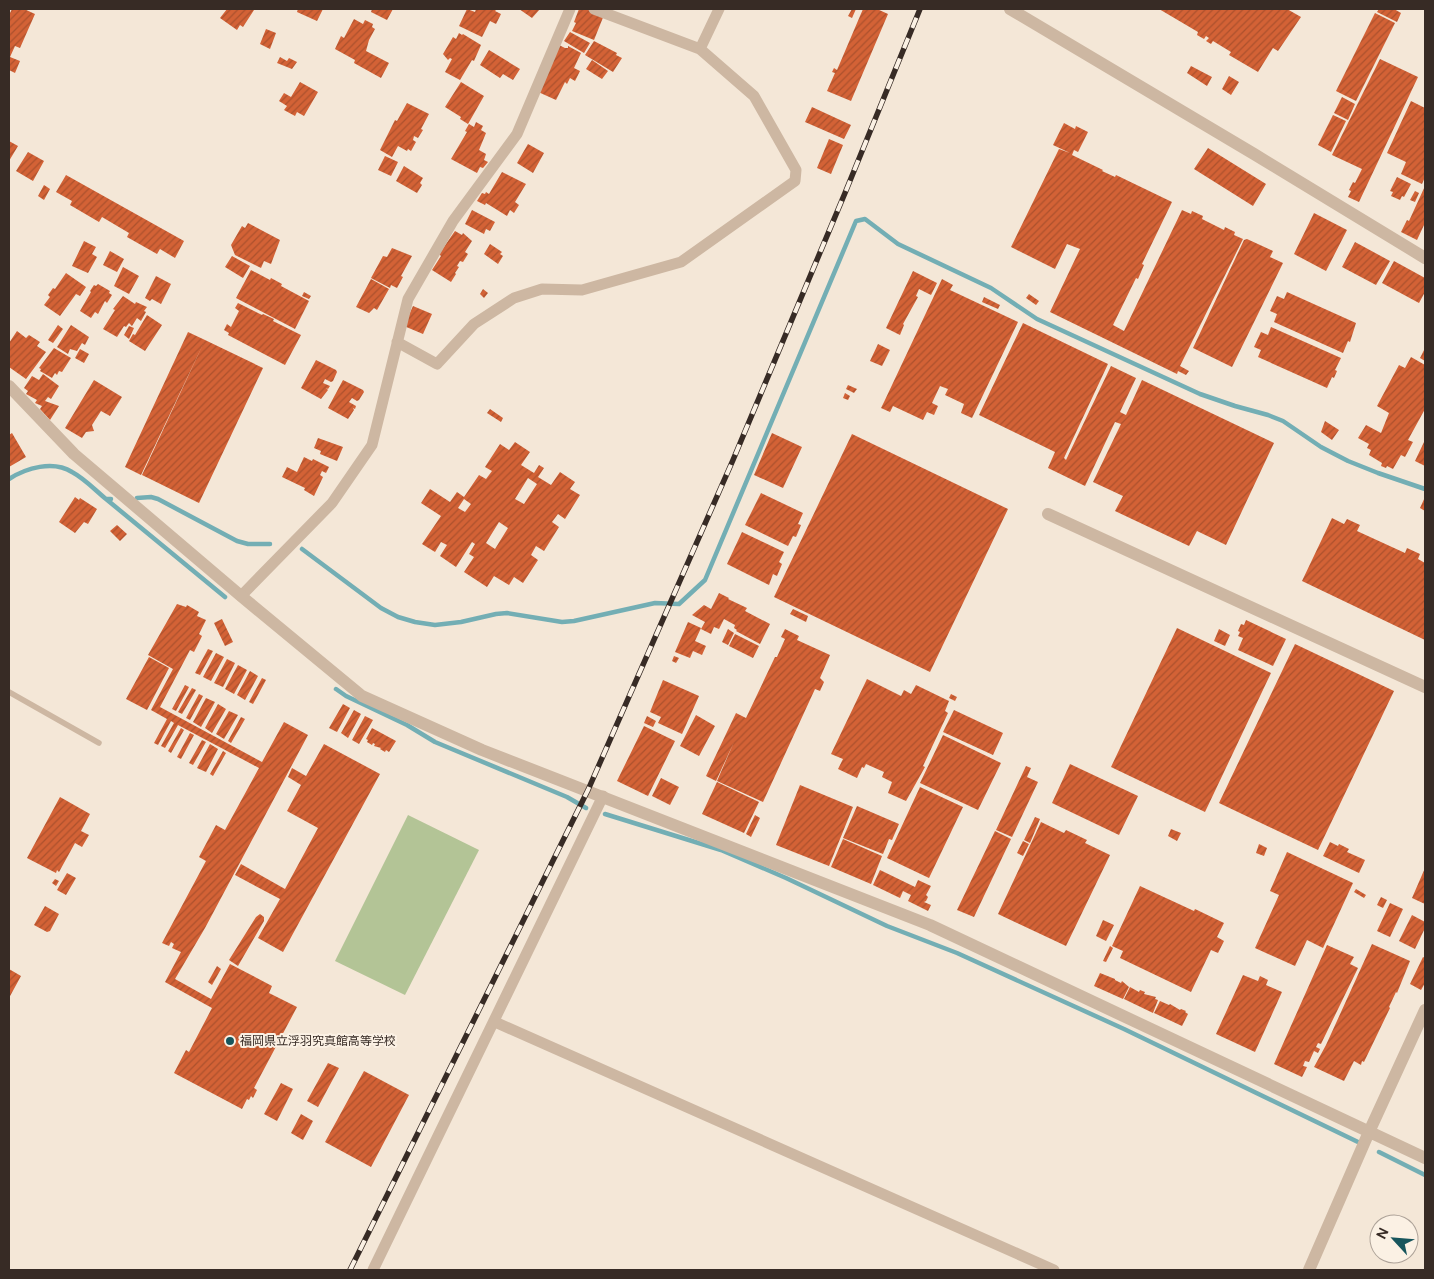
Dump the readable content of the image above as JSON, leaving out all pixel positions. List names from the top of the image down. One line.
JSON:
{"places":["福岡県立浮羽究真館高等学校"],"north":"top left"}
